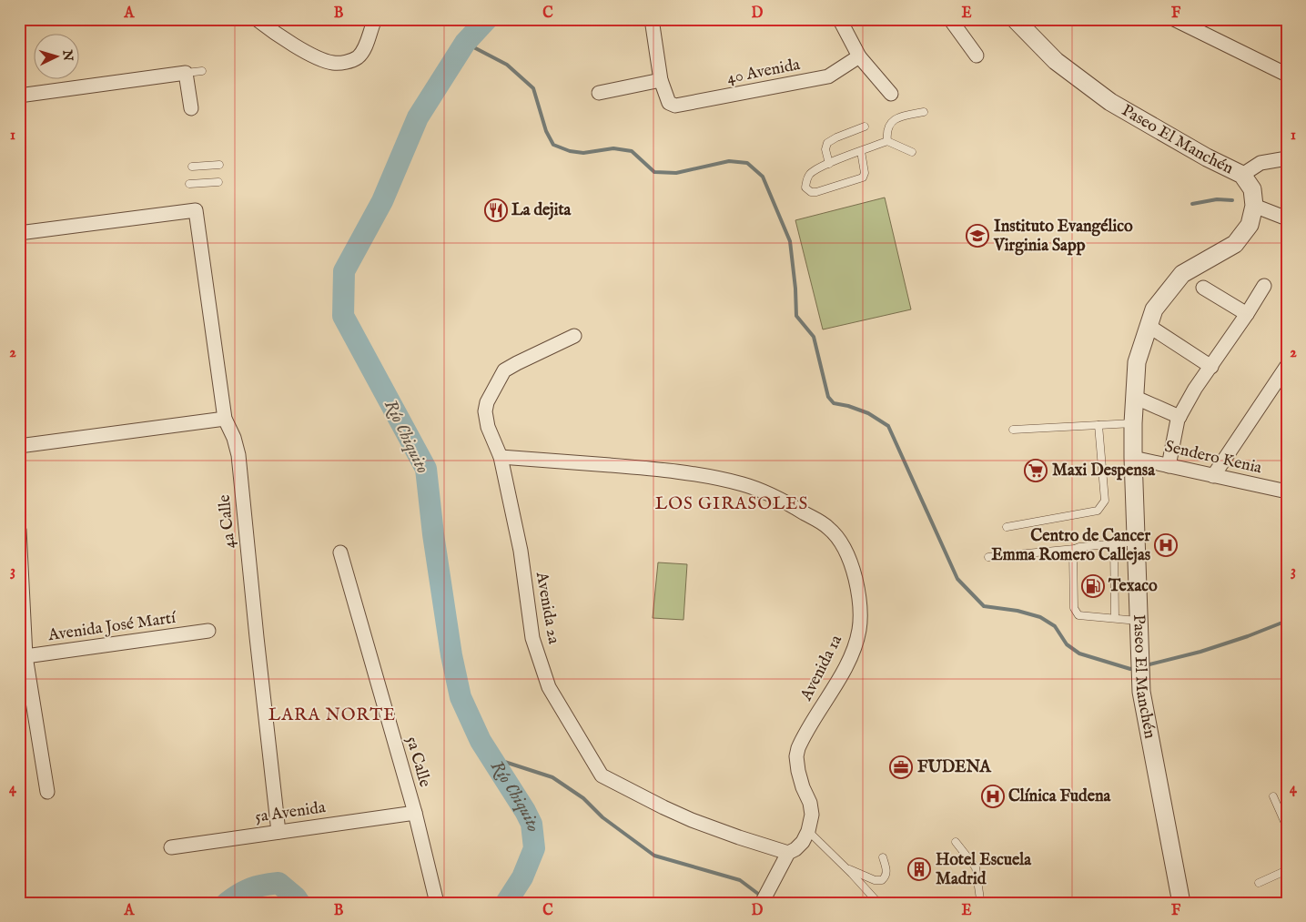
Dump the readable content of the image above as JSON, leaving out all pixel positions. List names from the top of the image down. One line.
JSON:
{"streets":{"street":["40 Avenida","Paseo El Manchén","Sendero Kenia","4a Calle","Avenida 2a","Avenida José Martí","Avenida 1a","5a Calle","5a Avenida"]},"crossings":[["Paseo El Manchén","Sendero Kenia"],["4a Calle","5a Avenida"],["Avenida 2a","Avenida 1a"],["5a Calle","5a Avenida"]],"districts":["LOS GIRASOLES","LARA NORTE"],"water":["Río Chiquito"],"places":{"restaurant":["La dejita"],"school or university":["Instituto Evangélico Virginia Sapp"],"supermarket":["Maxi Despensa"],"hospital":["Centro de Cancer Emma Romero Callejas","Clínica Fudena"],"fuel station":["Texaco"],"office":["FUDENA"],"building":["Hotel Escuela Madrid"]},"north":"right","grid":{"columns":["A","B","C","D","E","F"],"rows":["1","2","3","4"]}}
